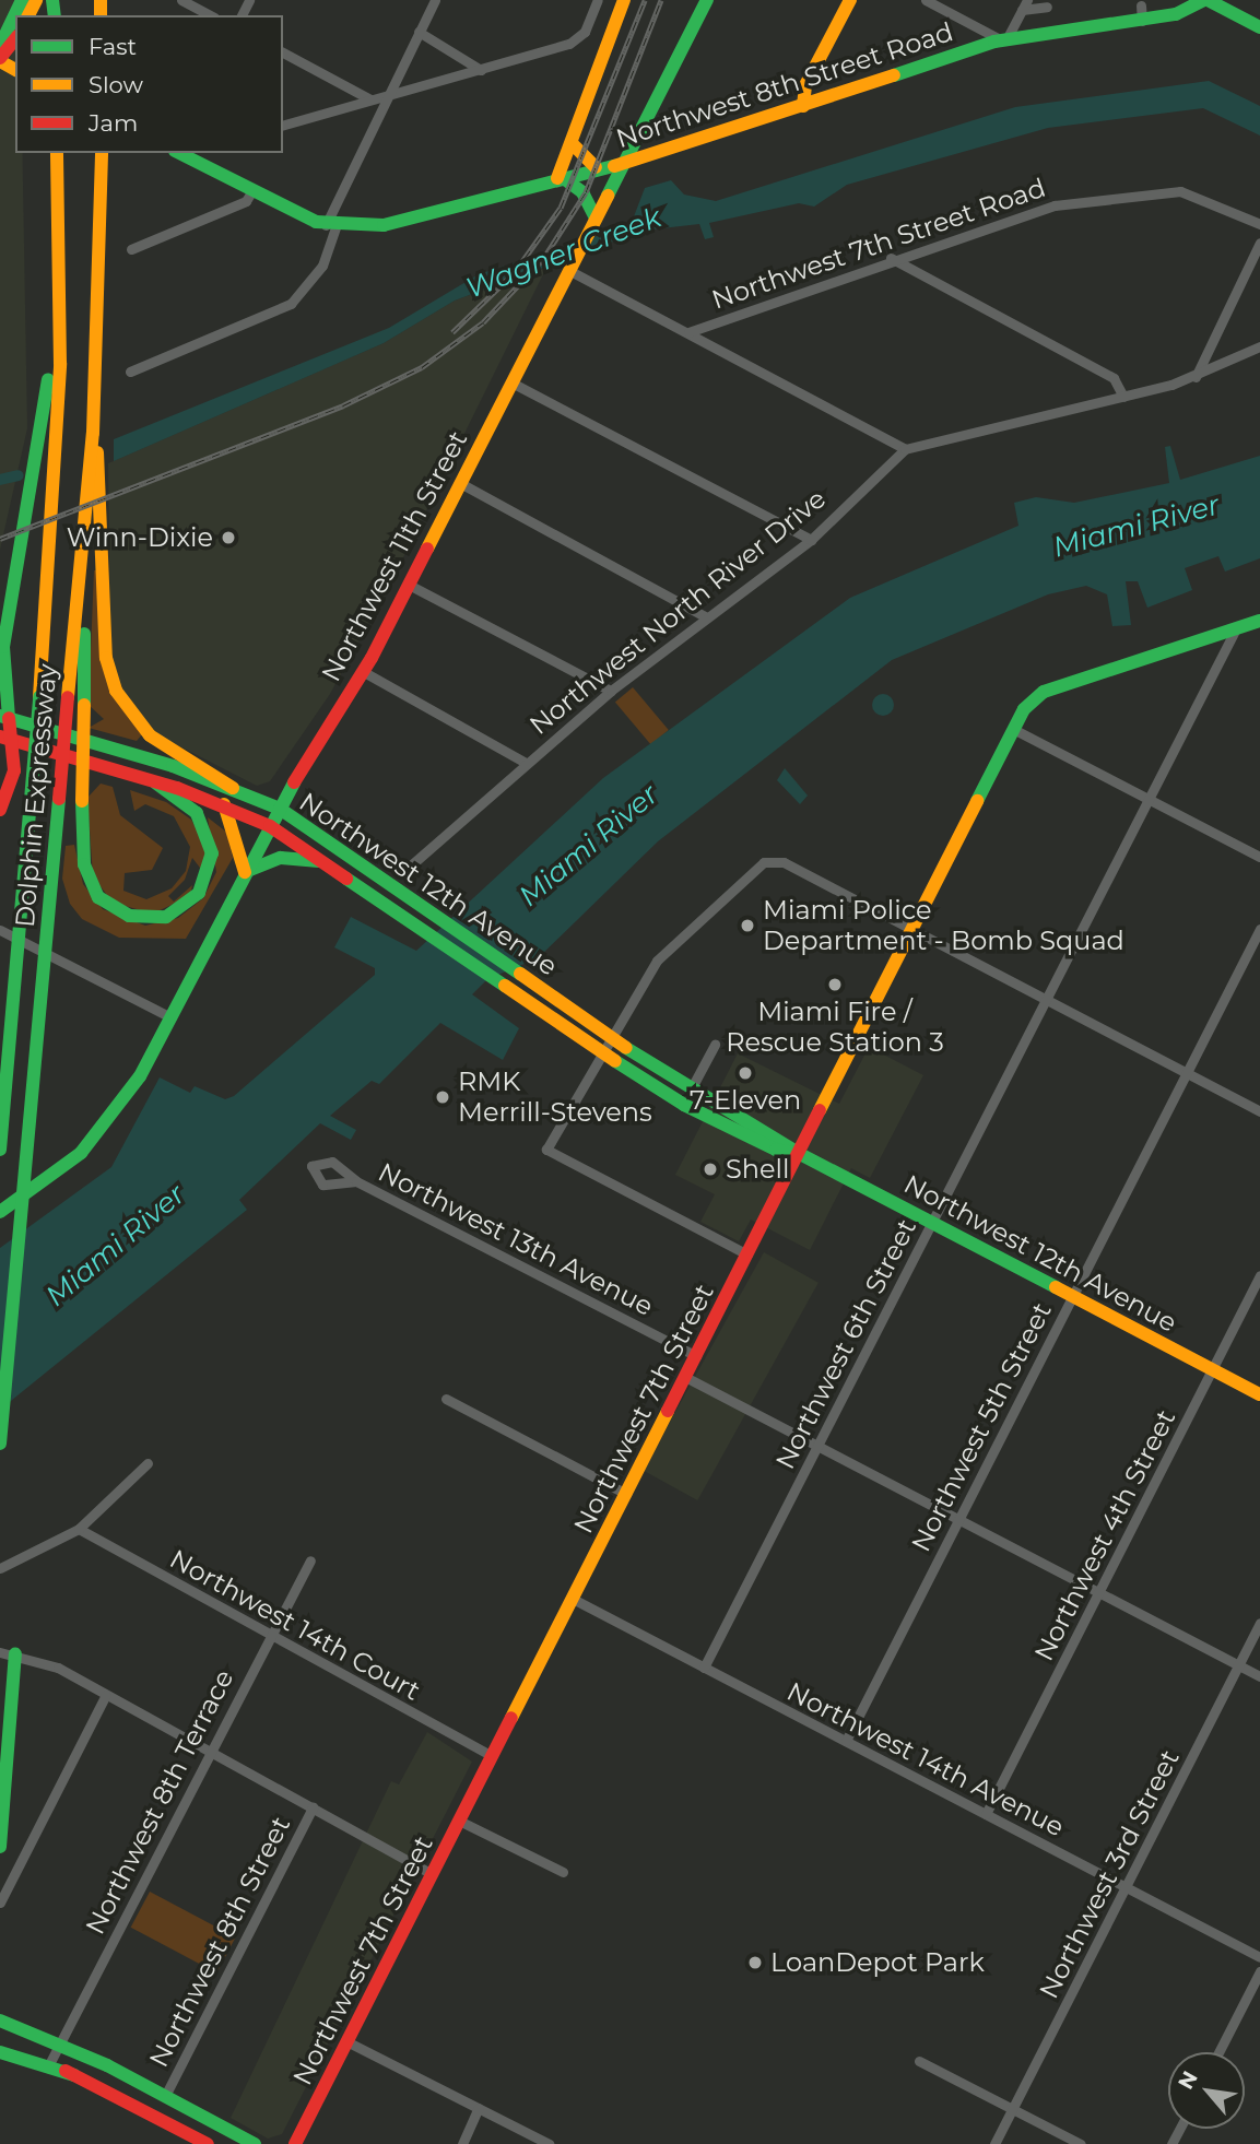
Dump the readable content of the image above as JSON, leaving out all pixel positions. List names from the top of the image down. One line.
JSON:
{"streets":{"main road":["Northwest 8th Street Road","Northwest 11th Street","Dolphin Expressway","Northwest 12th Avenue","Northwest 7th Street"],"street":["Northwest 7th Street Road","Northwest North River Drive","Northwest 13th Avenue","Northwest 6th Street","Northwest 5th Street","Northwest 4th Street","Northwest 14th Court","Northwest 14th Avenue","Northwest 8th Terrace","Northwest 3rd Street","Northwest 8th Street"]},"crossings":[["Northwest 8th Street Road","Northwest 11th Street"],["Northwest 11th Street","Northwest 12th Avenue"],["Northwest 12th Avenue","Northwest 6th Street"],["Northwest 12th Avenue","Northwest 7th Street"],["Northwest 12th Avenue","Northwest 5th Street"],["Northwest 12th Avenue","Northwest 4th Street"],["Northwest 13th Avenue","Northwest 7th Street"],["Northwest 6th Street","Northwest 7th Street"],["Northwest 6th Street","Northwest 14th Avenue"],["Northwest 7th Street","Northwest 14th Court"],["Northwest 7th Street","Northwest 14th Avenue"],["Northwest 5th Street","Northwest 14th Avenue"],["Northwest 4th Street","Northwest 14th Avenue"],["Northwest 14th Court","Northwest 8th Terrace"],["Northwest 14th Avenue","Northwest 3rd Street"]],"water":["Wagner Creek","Miami River"],"places":["Winn-Dixie","Miami Police Department - Bomb Squad","Miami Fire / Rescue Station 3","7-Eleven","RMK Merrill-Stevens","Shell","LoanDepot Park"],"legend":["Fast","Slow","Jam"],"north":"top left"}
